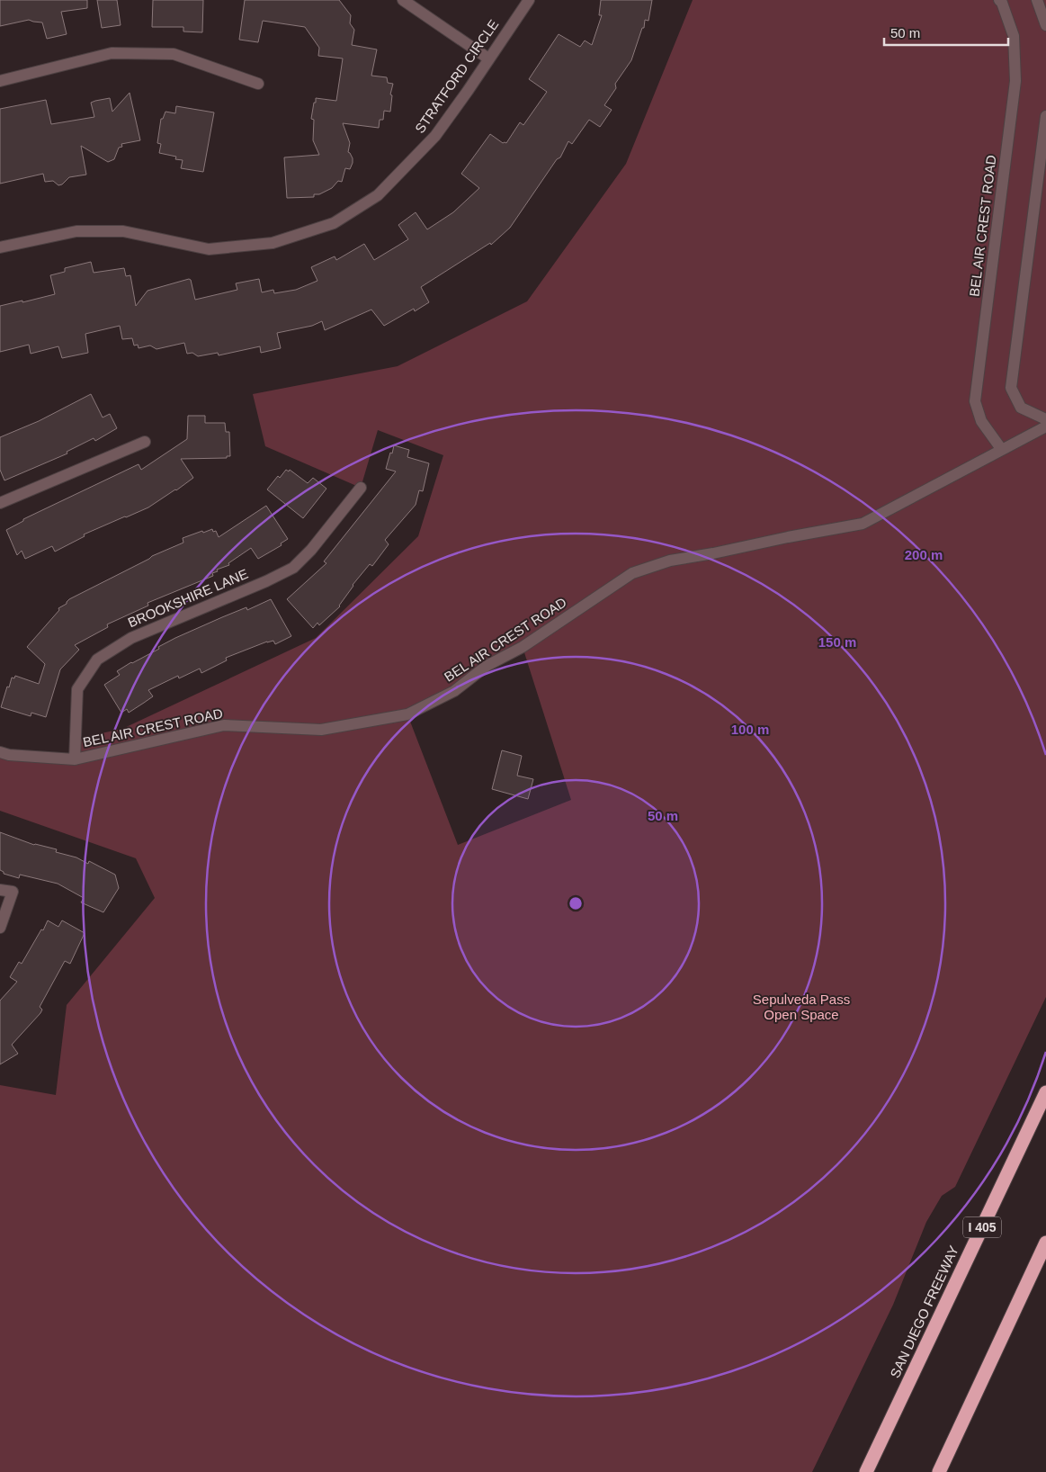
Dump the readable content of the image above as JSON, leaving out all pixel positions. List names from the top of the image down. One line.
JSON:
{"streets":{"highway":["I 405","SAN DIEGO FREEWAY"],"street":["STRATFORD CIRCLE","BEL AIR CREST ROAD","BROOKSHIRE LANE"]},"crossings":[["BEL AIR CREST ROAD","BROOKSHIRE LANE"]],"parks":["Sepulveda Pass Open Space"],"scale_bar":"50 m","rings":["200 m","150 m","100 m","50 m"]}
